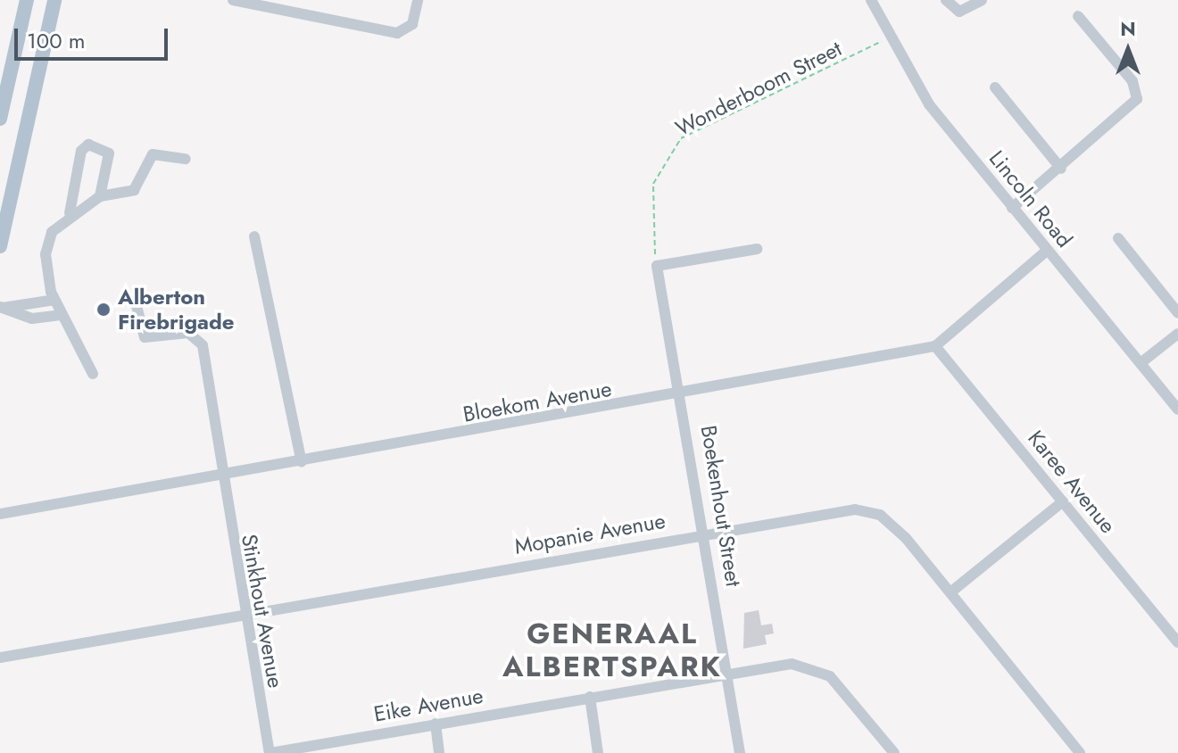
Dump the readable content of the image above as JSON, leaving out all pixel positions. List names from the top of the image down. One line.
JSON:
{"streets":{"street":["Lincoln Road","Bloekom Avenue","Karee Avenue","Boekenhout Street","Mopanie Avenue","Stinkhout Avenue","Eike Avenue"],"path":["Wonderboom Street"]},"crossings":[["Wonderboom Street","Lincoln Road"],["Wonderboom Street","Boekenhout Street"],["Lincoln Road","Bloekom Avenue"],["Bloekom Avenue","Karee Avenue"],["Bloekom Avenue","Boekenhout Street"],["Bloekom Avenue","Stinkhout Avenue"],["Boekenhout Street","Mopanie Avenue"],["Boekenhout Street","Eike Avenue"],["Mopanie Avenue","Stinkhout Avenue"],["Stinkhout Avenue","Eike Avenue"]],"districts":["GENERAAL ALBERTSPARK"],"places":["Alberton Firebrigade"],"scale_bar":"100 m","north":"top"}
